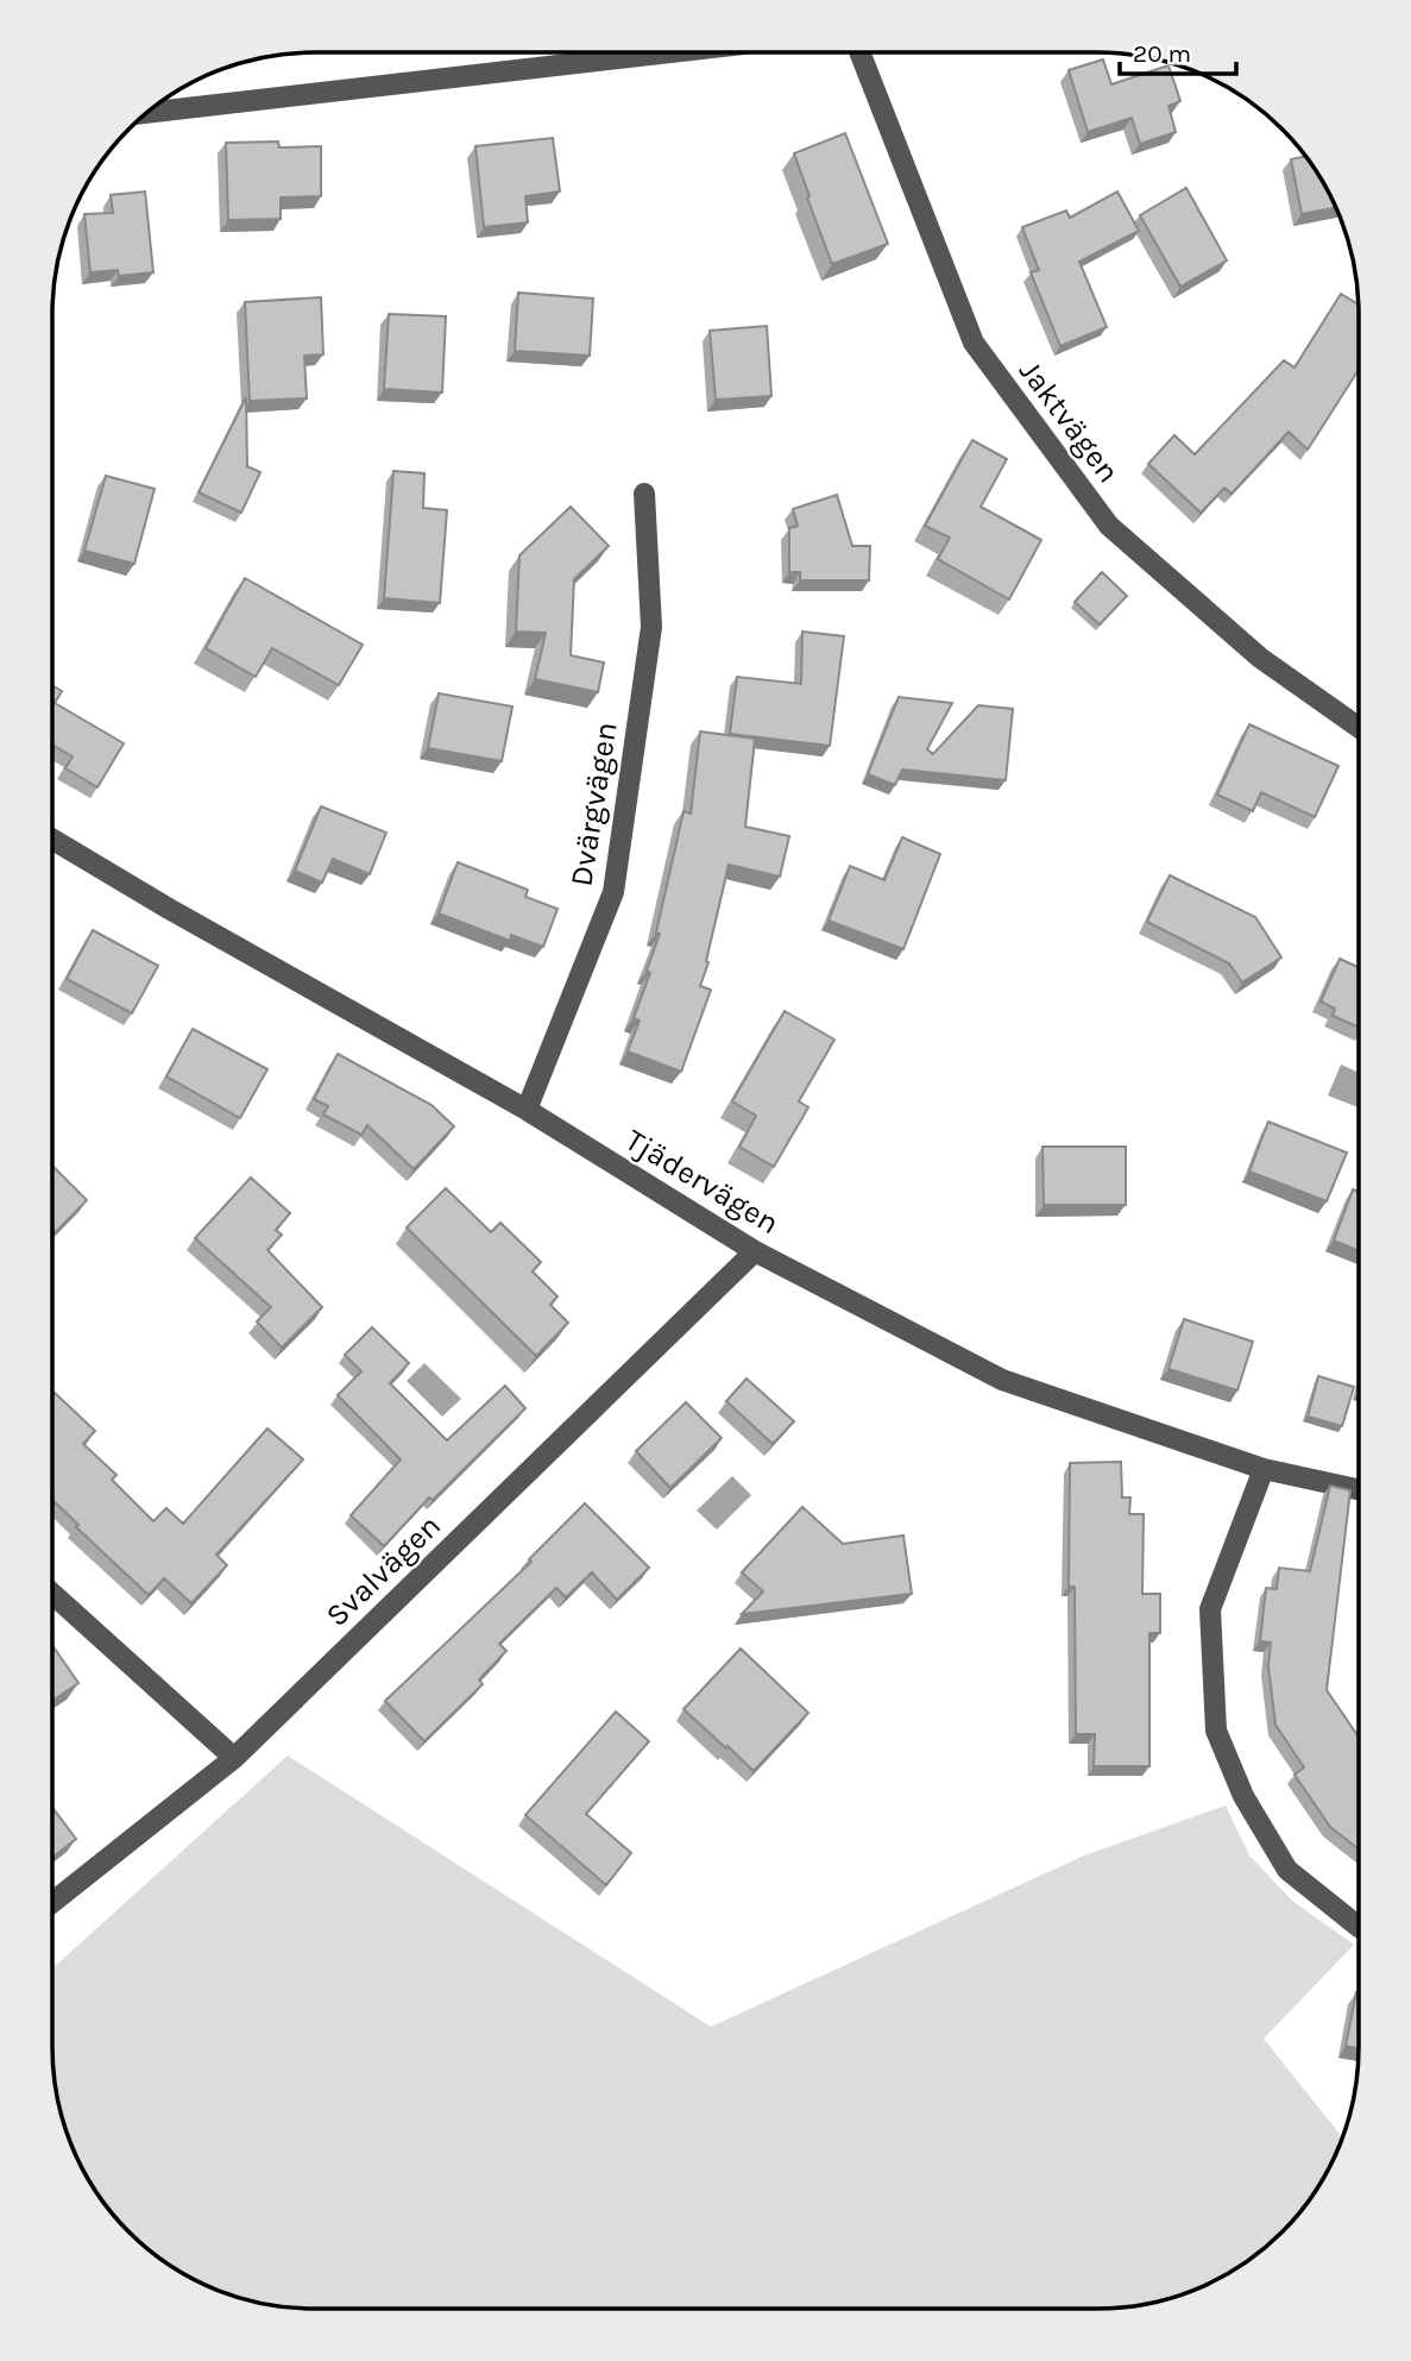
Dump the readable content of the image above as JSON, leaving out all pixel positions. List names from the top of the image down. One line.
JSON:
{"streets":{"street":["Jaktvägen","Dvärgvägen","Tjädervägen","Svalvägen"]},"crossings":[["Dvärgvägen","Tjädervägen"],["Tjädervägen","Svalvägen"]],"scale_bar":"20 m"}
